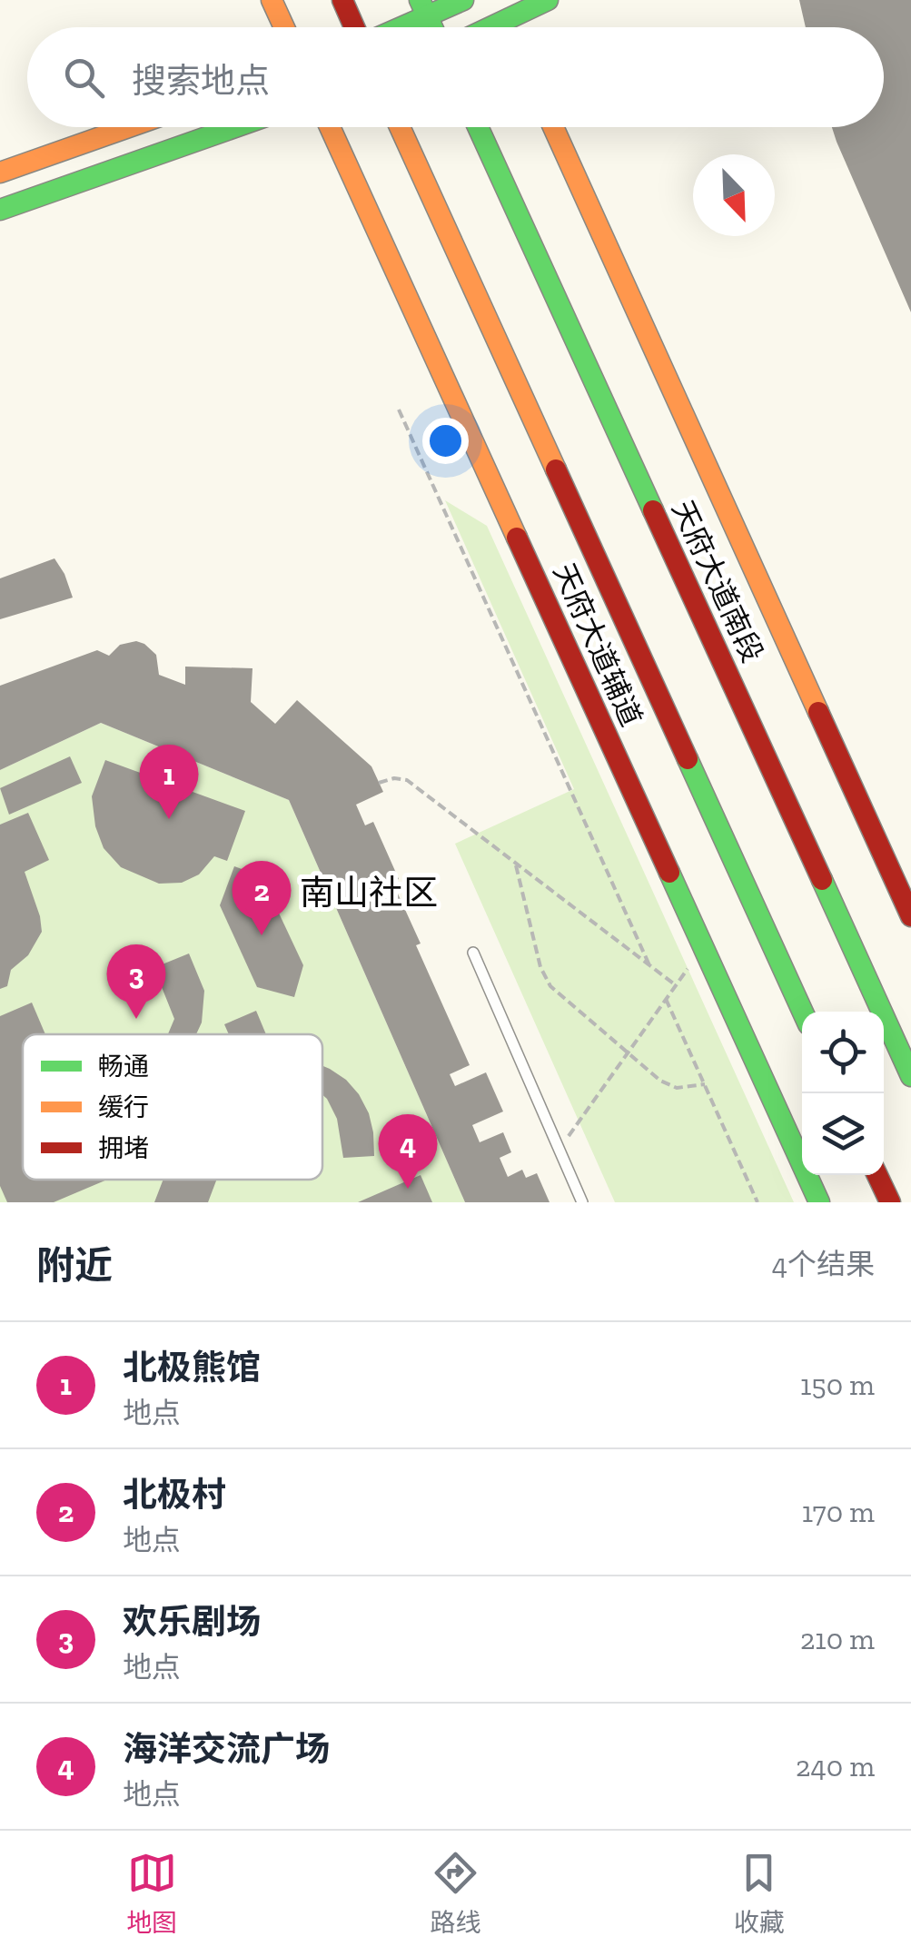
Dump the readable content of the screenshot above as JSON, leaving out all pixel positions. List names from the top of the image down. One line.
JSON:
{"streets":{"main road":["天府大道南段","天府大道辅道"]},"districts":["南山社区"],"legend":["畅通","缓行","拥堵"],"north":"bottom right","page":{"search":"搜索地点","pins":["1","2","3","4"],"heading":["附近","4个结果"],"list":[{"mark":"1","name":"北极熊馆","note":"地点","value":"150 m"},{"mark":"2","name":"北极村","note":"地点","value":"170 m"},{"mark":"3","name":"欢乐剧场","note":"地点","value":"210 m"},{"mark":"4","name":"海洋交流广场","note":"地点","value":"240 m"}],"nav":["地图","路线","收藏"]}}
